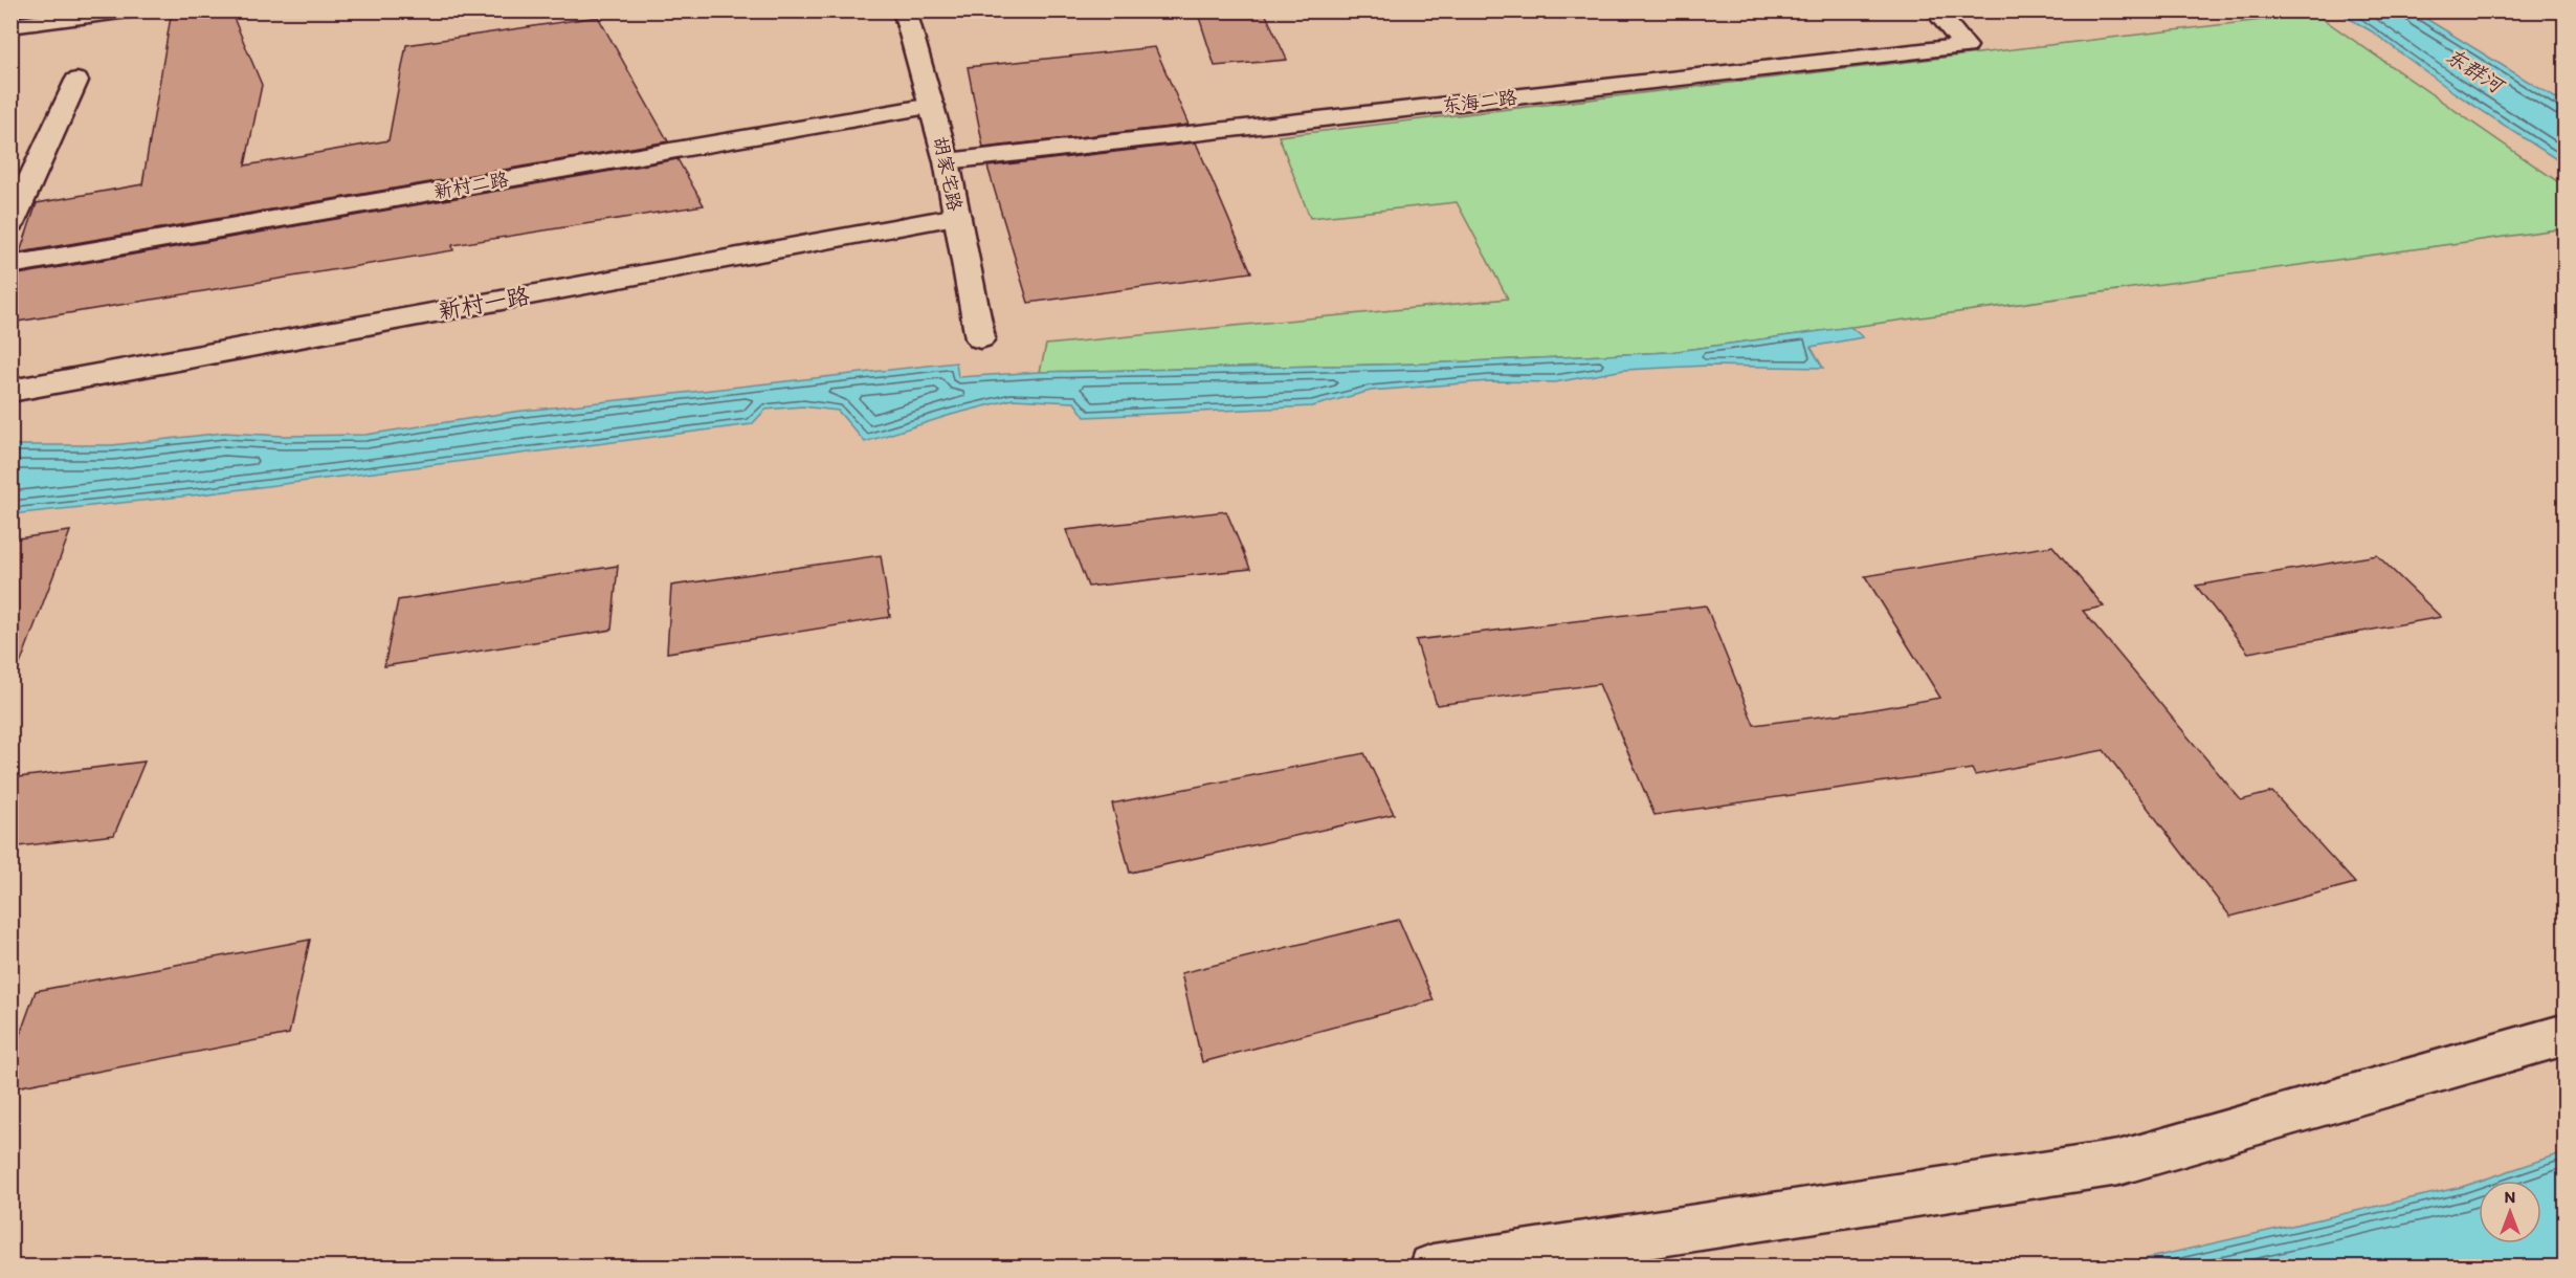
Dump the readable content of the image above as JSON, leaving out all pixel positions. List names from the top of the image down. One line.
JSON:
{"streets":{"street":["东海二路","胡家宅路","新村二路","新村一路"]},"crossings":[["东海二路","胡家宅路"],["胡家宅路","新村二路"],["胡家宅路","新村一路"]],"water":["东群河"],"north":"top"}
